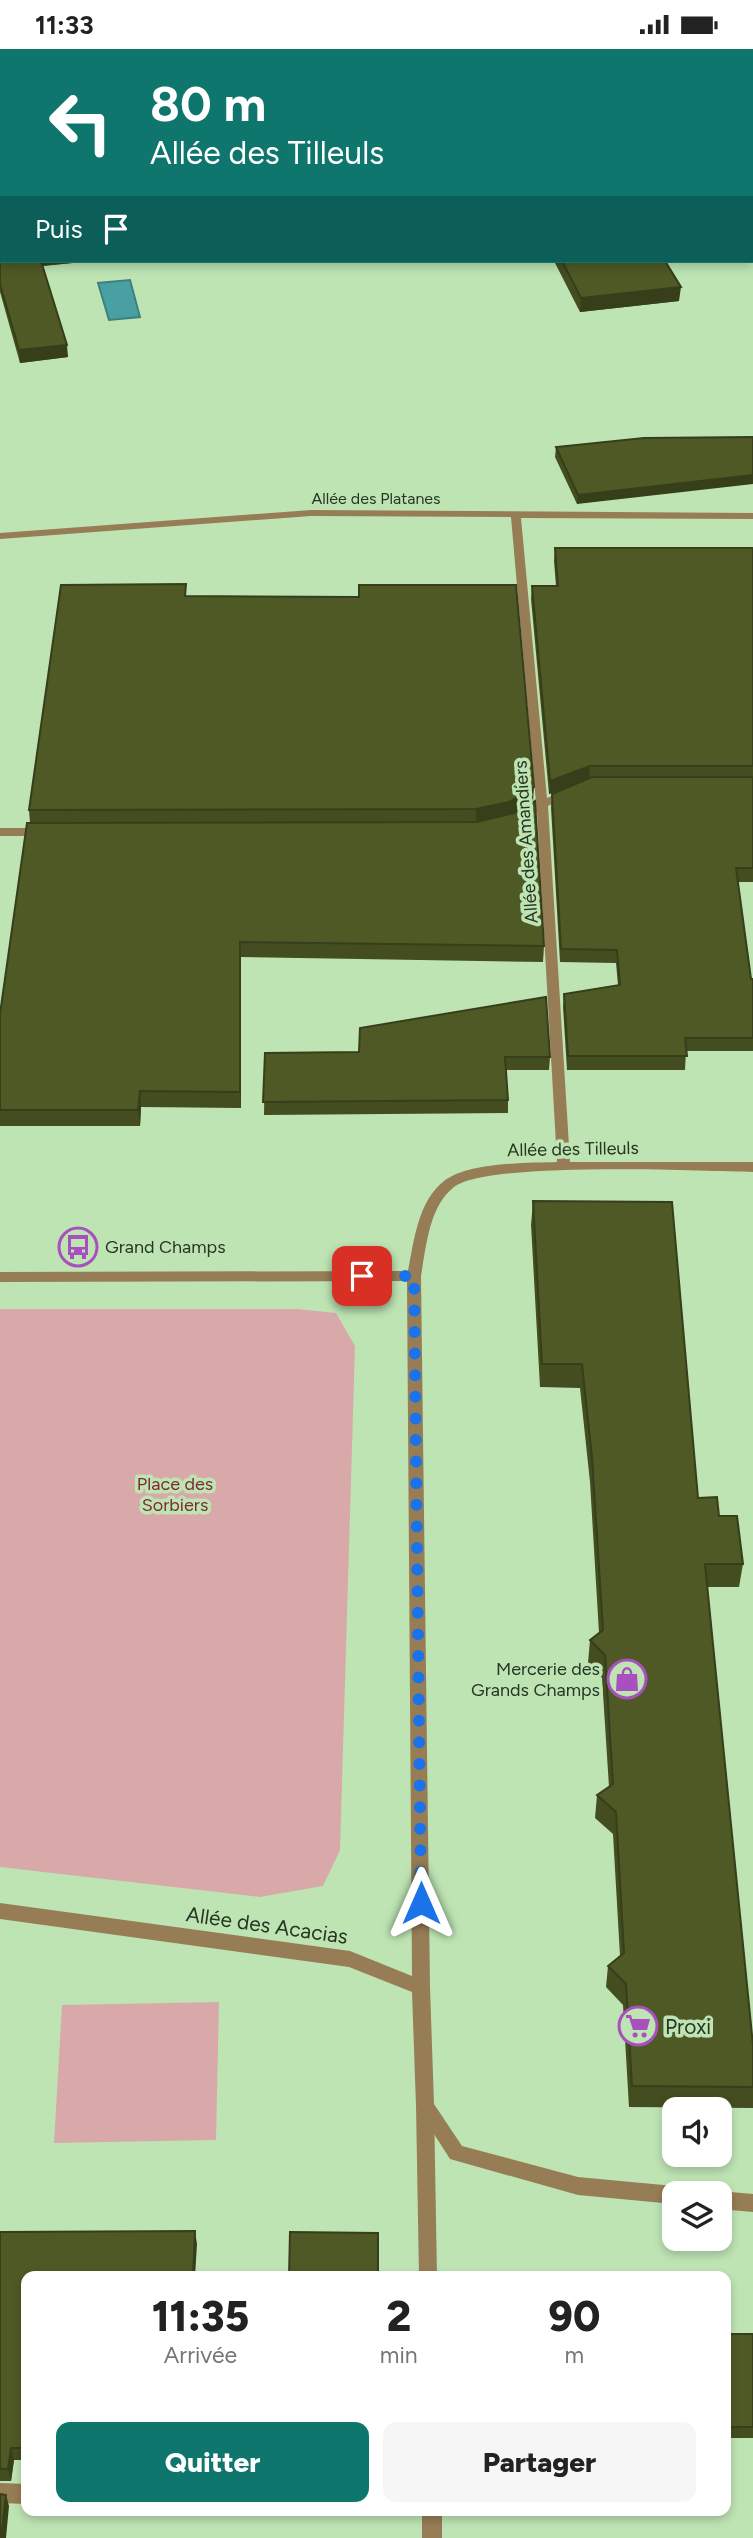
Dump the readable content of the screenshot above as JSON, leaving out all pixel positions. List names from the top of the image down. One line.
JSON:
{"streets":{"street":["Allée des Platanes","Allée des Amandiers","Allée des Tilleuls","Allée des Acacias"]},"crossings":[["Allée des Platanes","Allée des Amandiers"],["Allée des Amandiers","Allée des Tilleuls"],["Allée des Tilleuls","Allée des Acacias"]],"parks":["Place des Sorbiers"],"places":{"bus stop":["Grand Champs"],"shop":["Mercerie des Grands Champs"],"supermarket":["Proxi"]},"page":{"status":"11:33","turn":["80 m","Allée des Tilleuls"],"then":"Puis","eta":["11:35","Arrivée","2","min","90","m"],"buttons":["Quitter","Partager"]}}
